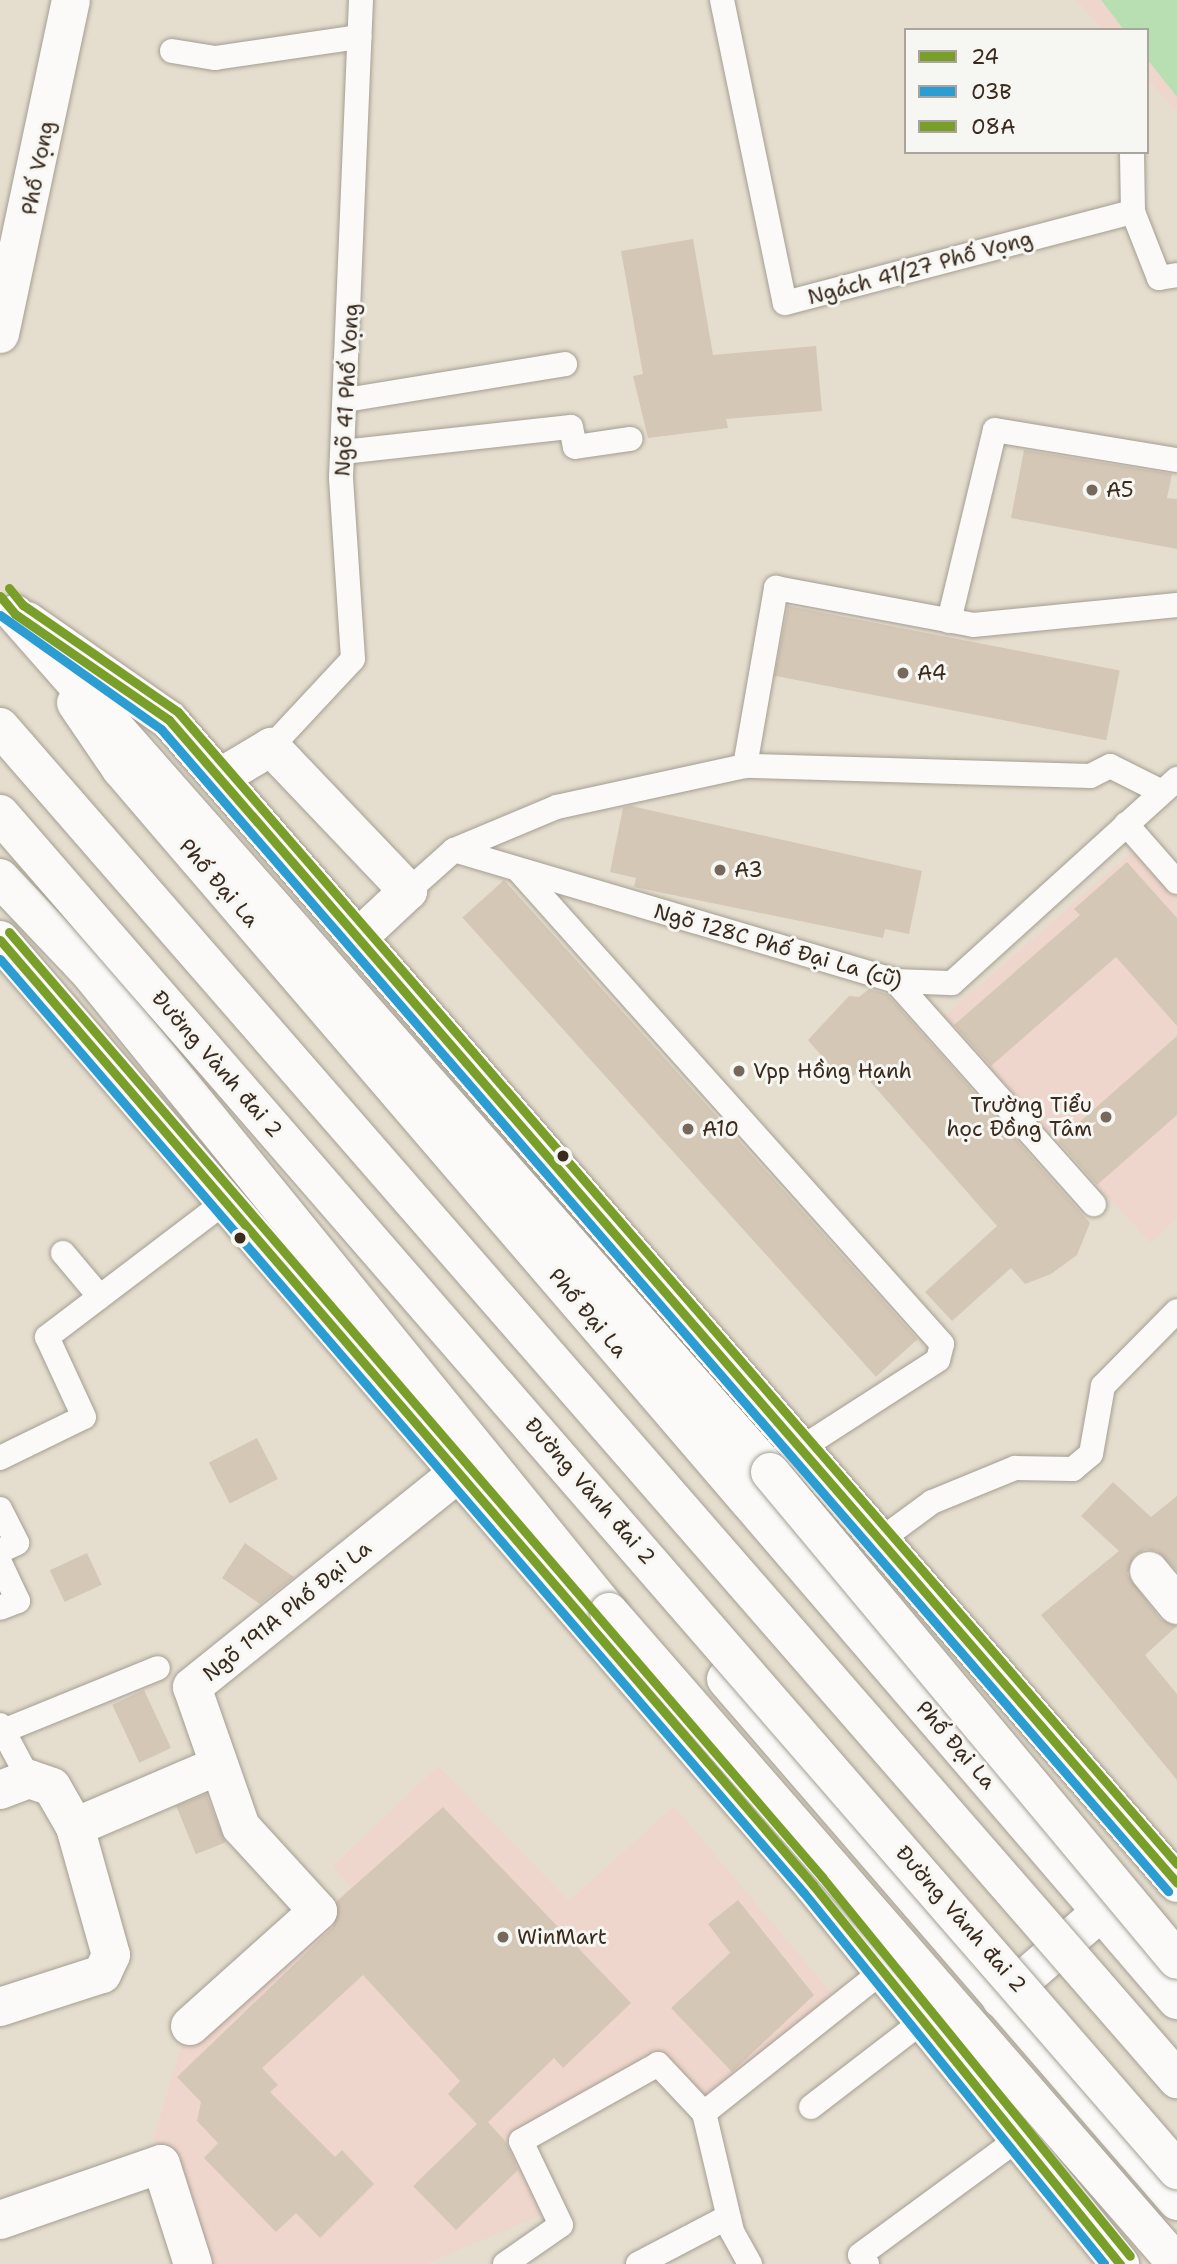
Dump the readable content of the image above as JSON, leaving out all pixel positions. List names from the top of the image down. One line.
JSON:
{"streets":{"main road":["Phố Vọng","Phố Đại La","Đường Vành đai 2","Ngõ 191A Phố Đại La"],"lane":["Ngách 41/27 Phố Vọng","Ngõ 41 Phố Vọng","Ngõ 128C Phố Đại La (cũ)"]},"places":["A5","A4","A3","Vpp Hồng Hạnh","Trường Tiểu học Đồng Tâm","A10","WinMart"],"lines":["transit line 08A","transit line 24","transit line 03B"],"legend":["24","03B","08A"]}
